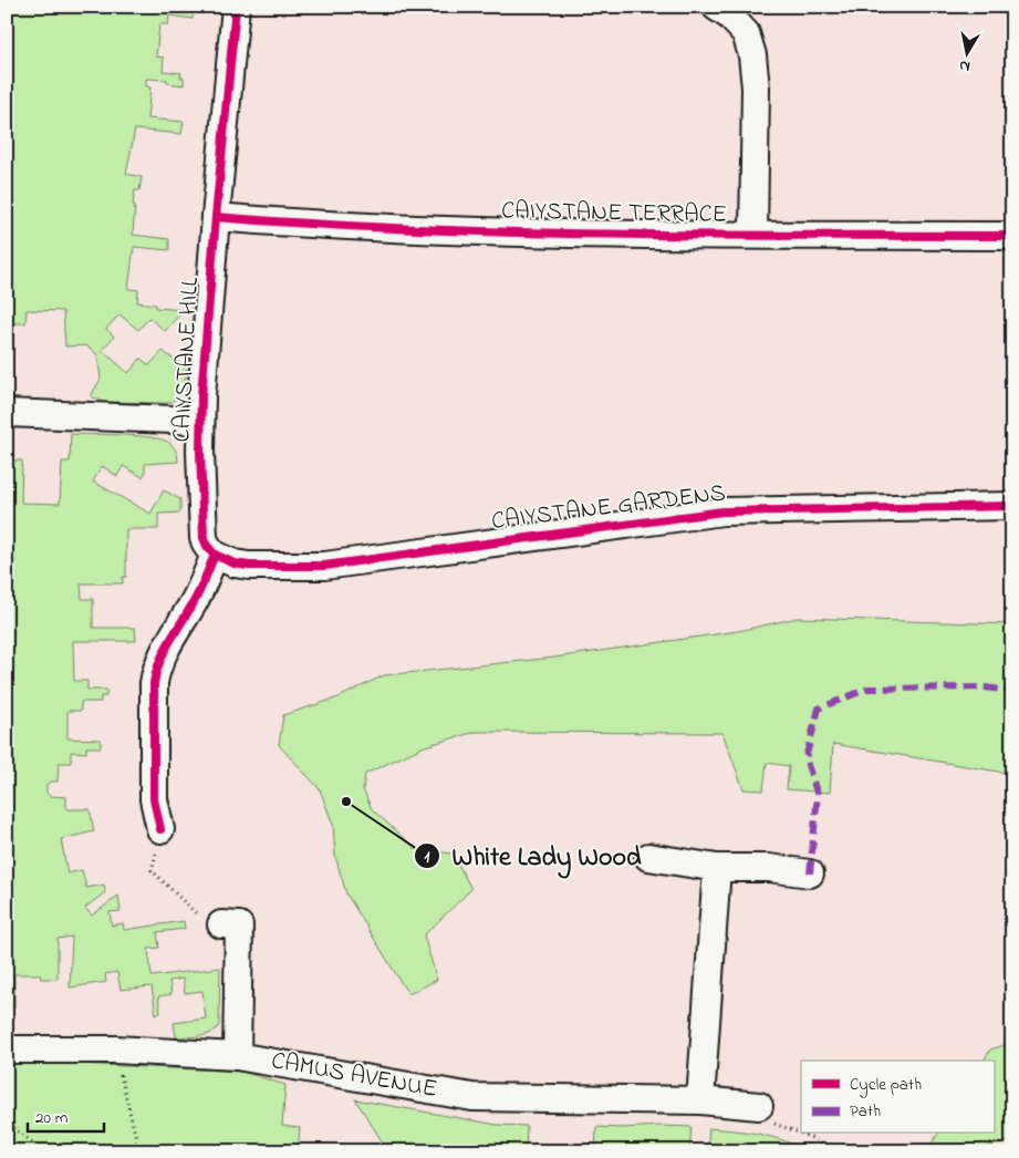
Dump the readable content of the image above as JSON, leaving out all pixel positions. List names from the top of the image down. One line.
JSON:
{"streets":{"street":["CAIYSTANE TERRACE","CAIYSTANE HILL","CAIYSTANE GARDENS","CAMUS AVENUE"]},"crossings":[["CAIYSTANE TERRACE","CAIYSTANE HILL"],["CAIYSTANE HILL","CAIYSTANE GARDENS"]],"places":["White Lady Wood"],"legend":["Cycle path","Path"],"scale_bar":"20 m","north":"bottom"}
